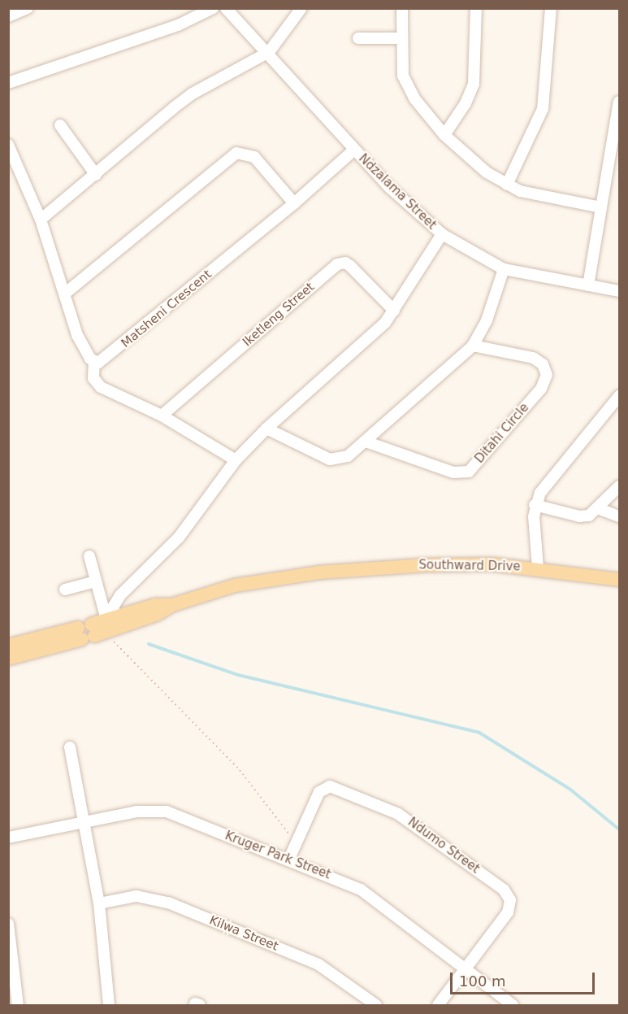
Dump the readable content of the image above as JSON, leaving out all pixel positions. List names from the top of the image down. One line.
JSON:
{"streets":{"main road":["Southward Drive"],"street":["Ndzalama Street","Matsheni Crescent","Iketleng Street","Ditahi Circle","Ndumo Street","Kruger Park Street","Kilwa Street"]},"crossings":[["Ndzalama Street","Matsheni Crescent"],["Ndumo Street","Kruger Park Street"]],"scale_bar":"100 m"}
